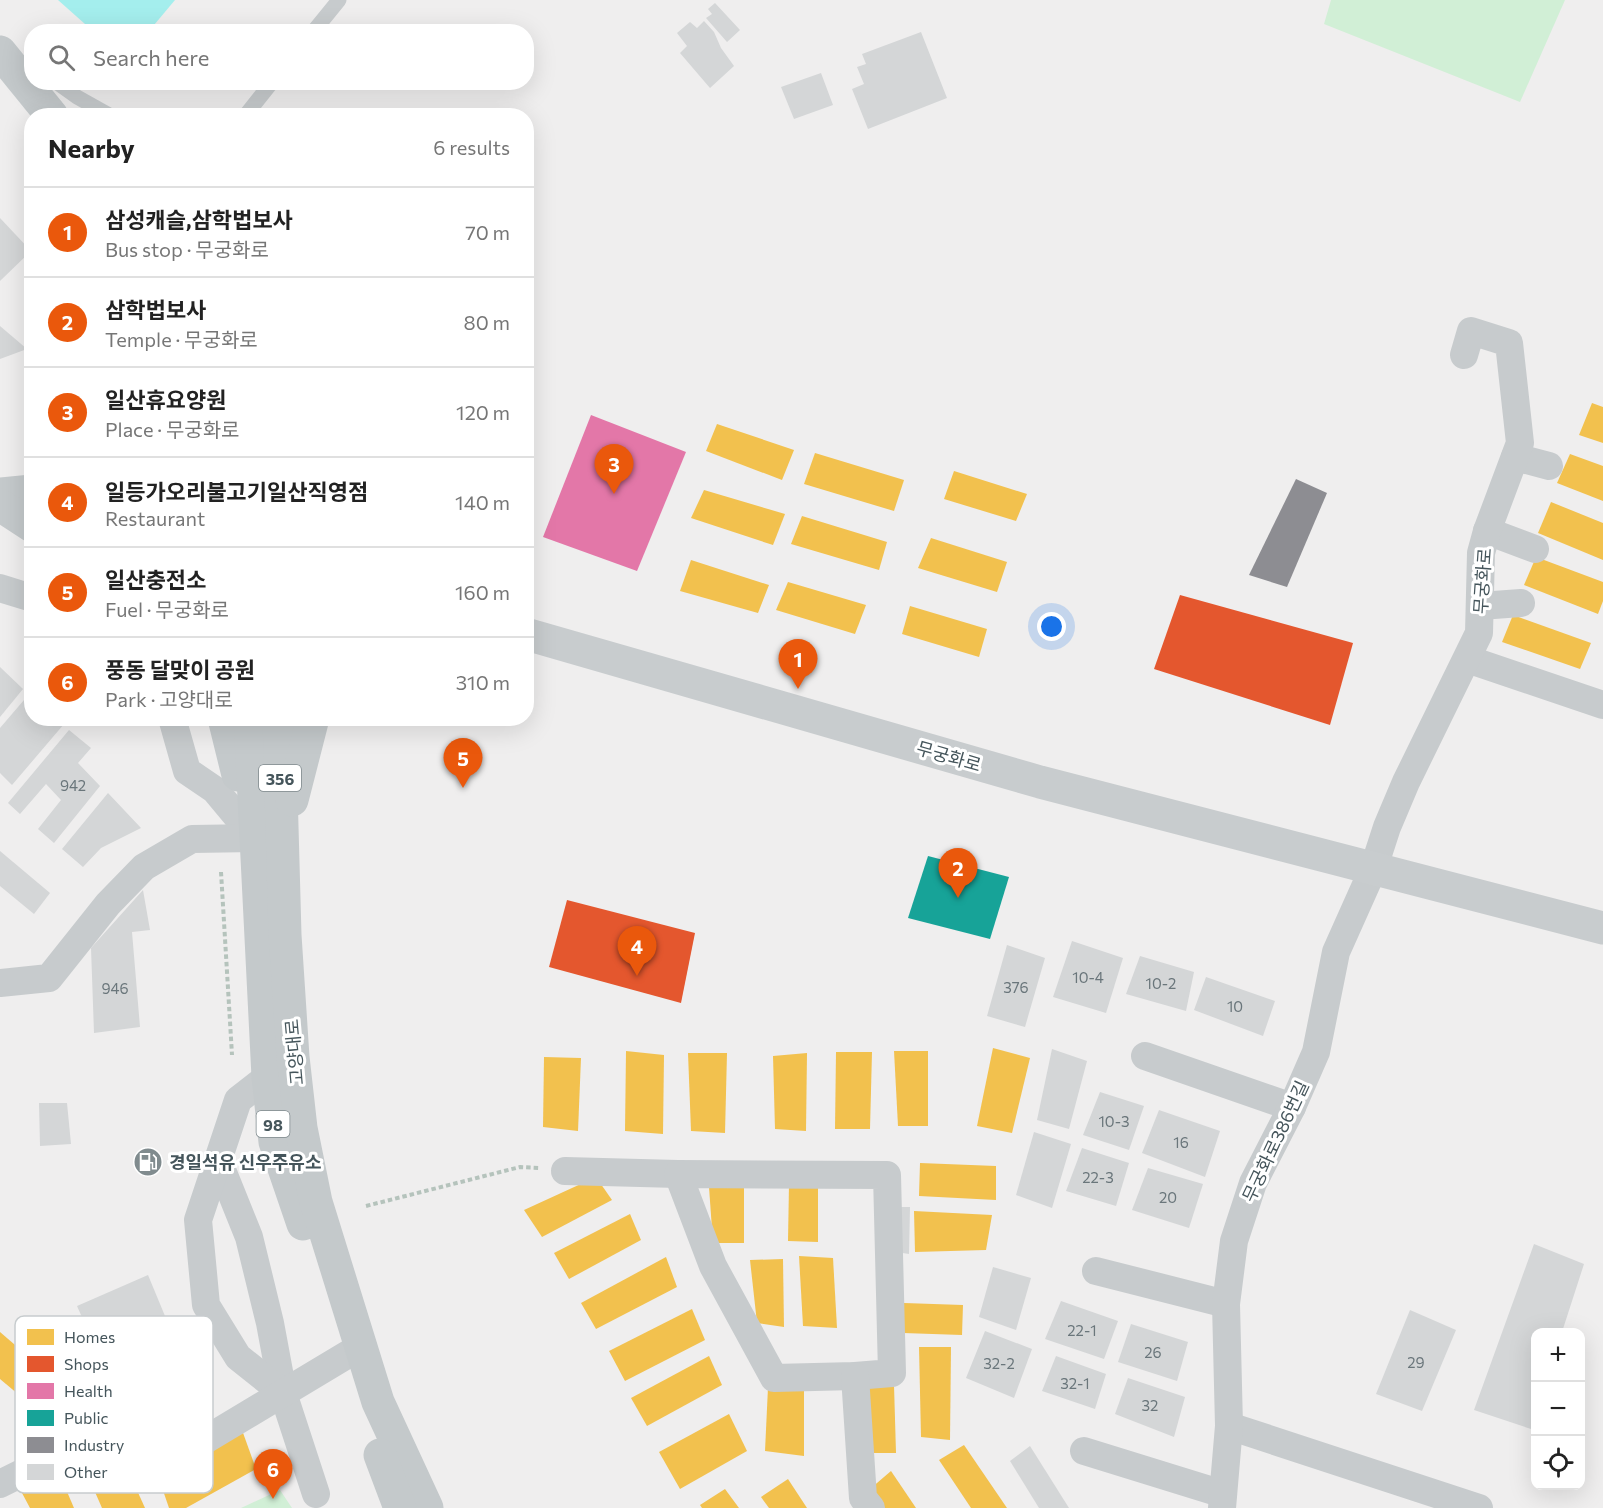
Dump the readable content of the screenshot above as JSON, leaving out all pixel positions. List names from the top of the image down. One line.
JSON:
{"streets":{"main road":["무궁화로","356","고양대로"],"street":["무궁화로386번길"]},"crossings":[["무궁화로","무궁화로386번길"]],"places":{"fuel station":["경일석유 신우주유소"]},"house_numbers":["942","10-4","10-2","376","946","10","10-3","16","22-3","20","22-1","26","29","32-2","32-1","32"],"legend":["Homes","Shops","Health","Public","Industry","Other"],"page":{"search":"Search here","heading":["Nearby","6 results"],"list":[{"mark":"1","name":"삼성캐슬,삼학법보사","note":"Bus stop · 무궁화로","value":"70 m"},{"mark":"2","name":"삼학법보사","note":"Temple · 무궁화로","value":"80 m"},{"mark":"3","name":"일산휴요양원","note":"Place · 무궁화로","value":"120 m"},{"mark":"4","name":"일등가오리불고기일산직영점","note":"Restaurant","value":"140 m"},{"mark":"5","name":"일산충전소","note":"Fuel · 무궁화로","value":"160 m"},{"mark":"6","name":"풍동 달맞이 공원","note":"Park · 고양대로","value":"310 m"}],"pins":["3","1","5","2","4","6"],"map_buttons":["+","−"]}}
